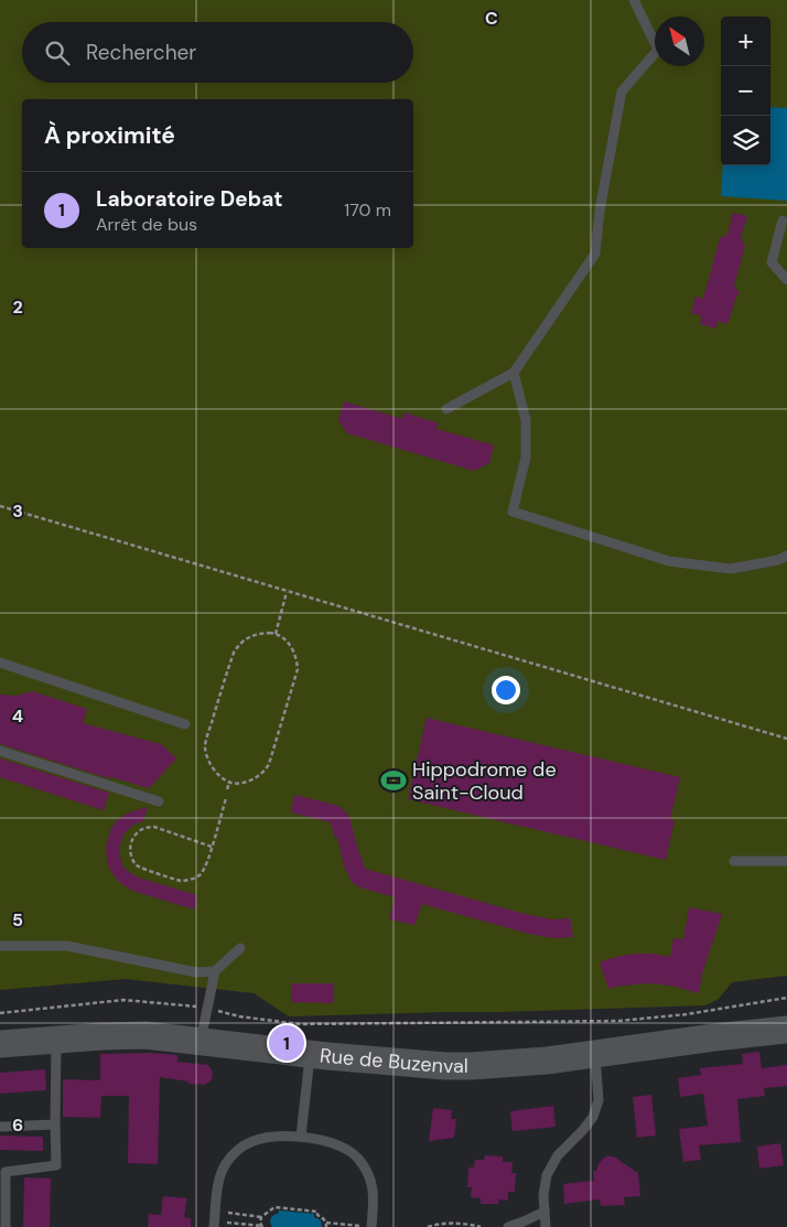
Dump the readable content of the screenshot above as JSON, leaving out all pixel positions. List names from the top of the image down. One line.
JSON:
{"streets":{"main road":["Rue de Buzenval"]},"places":{"sports":["Hippodrome de Saint-Cloud"]},"north":"top left","page":{"map_buttons":["+","−"],"search":"Rechercher","heading":"À proximité","list":[{"mark":"1","name":"Laboratoire Debat","note":"Arrêt de bus","value":"170 m"}],"pins":"1"},"grid":{"columns":["C"],"rows":["2","3","4","5","6"]}}
